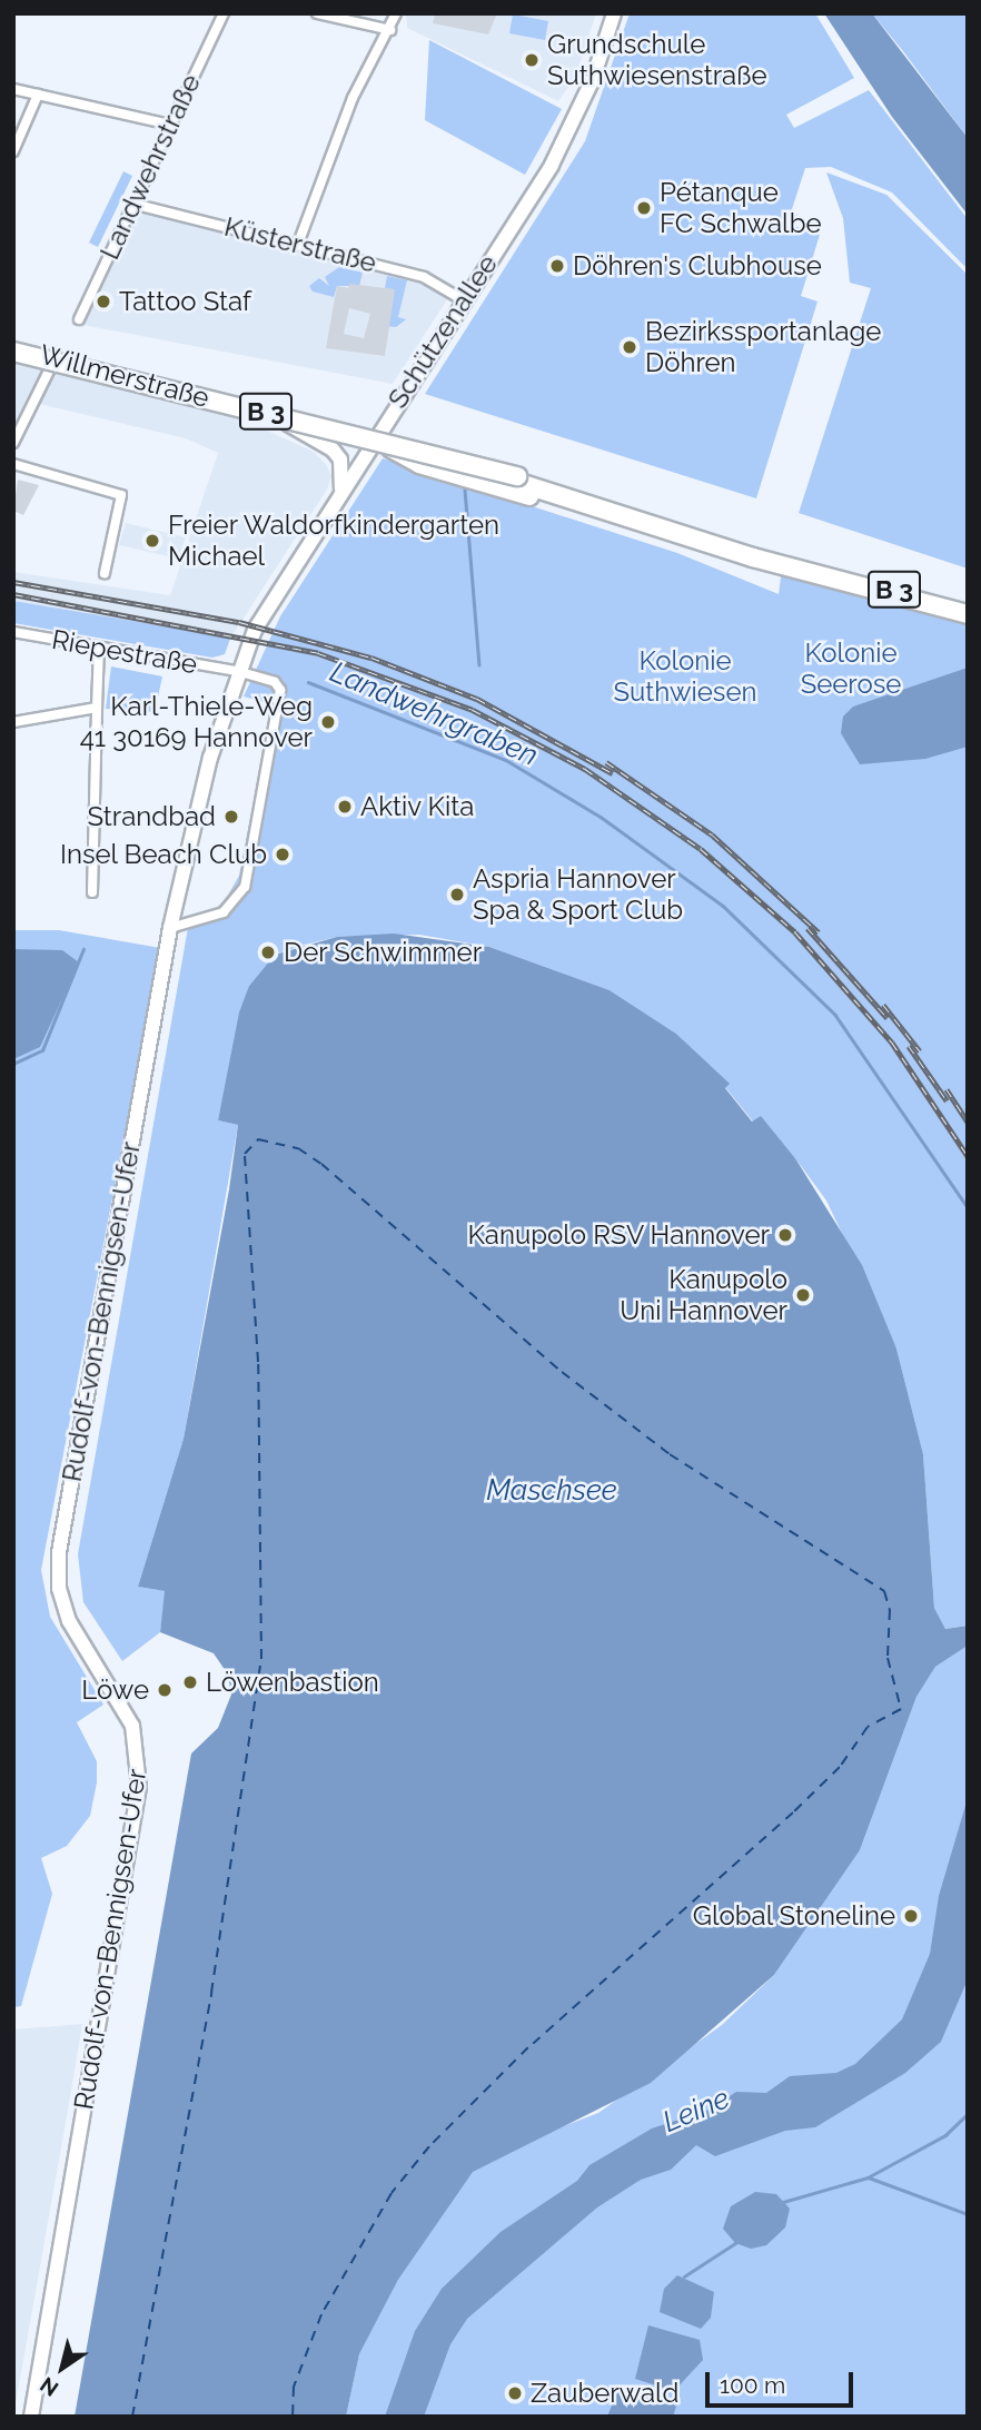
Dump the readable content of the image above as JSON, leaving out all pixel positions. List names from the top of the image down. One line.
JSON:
{"streets":{"highway":["B 3"],"street":["Landwehrstraße","Küsterstraße","Schützenallee","Willmerstraße","Riepestraße","Rudolf-von-Bennigsen-Ufer"]},"crossings":[["Landwehrstraße","Küsterstraße"],["Küsterstraße","Schützenallee"],["Schützenallee","Willmerstraße"],["Schützenallee","Rudolf-von-Bennigsen-Ufer"],["Willmerstraße","B 3"],["Riepestraße","Rudolf-von-Bennigsen-Ufer"]],"water":["Landwehrgraben","Maschsee","Leine"],"parks":["Kolonie Seerose","Kolonie Suthwiesen"],"places":["Grundschule Suthwiesenstraße","Pétanque FC Schwalbe","Döhren's Clubhouse","Tattoo Staf","Bezirkssportanlage Döhren","Freier Waldorfkindergarten Michael","Karl-Thiele-Weg 41 30169 Hannover","Aktiv Kita","Strandbad","Insel Beach Club","Aspria Hannover Spa & Sport Club","Der Schwimmer","Kanupolo RSV Hannover","Kanupolo Uni Hannover","Löwenbastion","Löwe","Global Stoneline","Zauberwald"],"scale_bar":"100 m","north":"bottom left"}
